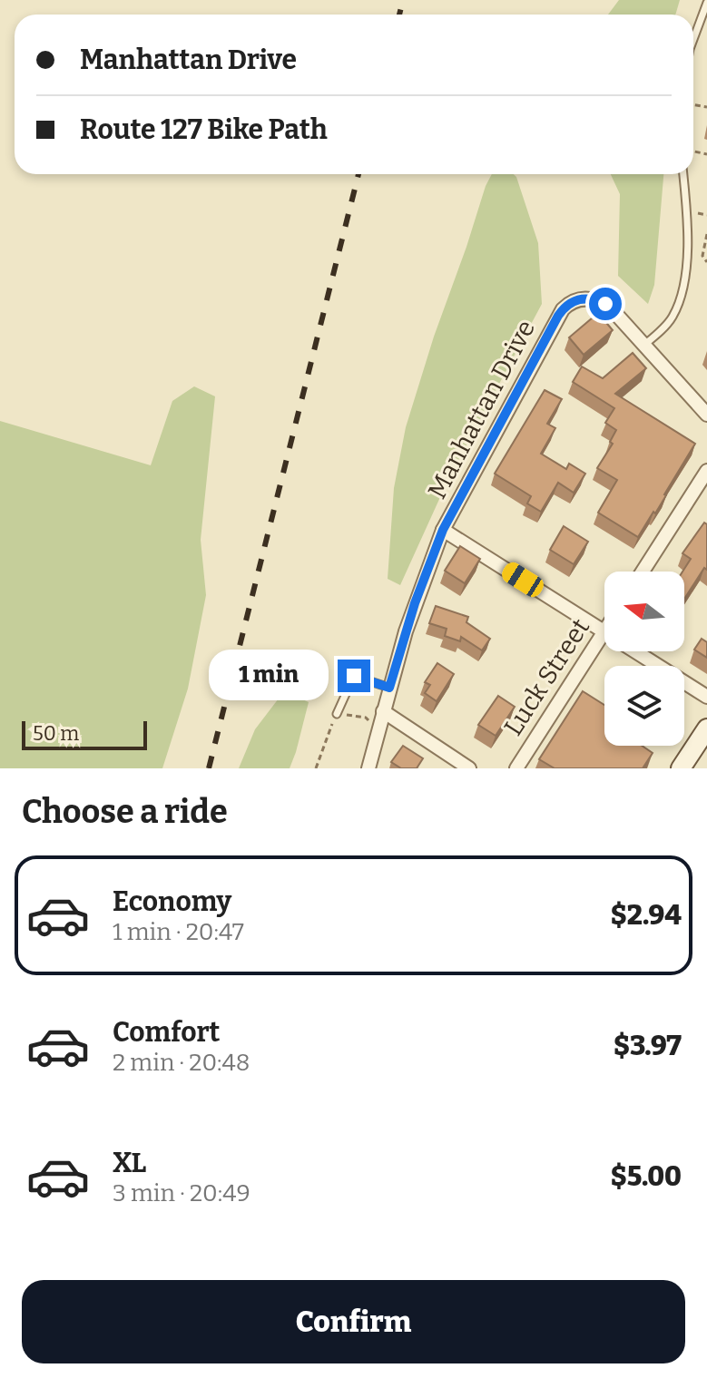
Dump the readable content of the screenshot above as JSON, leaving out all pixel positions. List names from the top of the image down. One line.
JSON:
{"streets":{"street":["Manhattan Drive","Luck Street"]},"scale_bar":"50 m","north":"left","page":{"banner":["Manhattan Drive","Route 127 Bike Path"],"bubble":"1 min","scale":"50 m","heading":"Choose a ride","list":[{"name":"Economy","note":"1 min · 20:47","value":"$2.94"},{"name":"Comfort","note":"2 min · 20:48","value":"$3.97"},{"name":"XL","note":"3 min · 20:49","value":"$5.00"}],"buttons":"Confirm"}}
